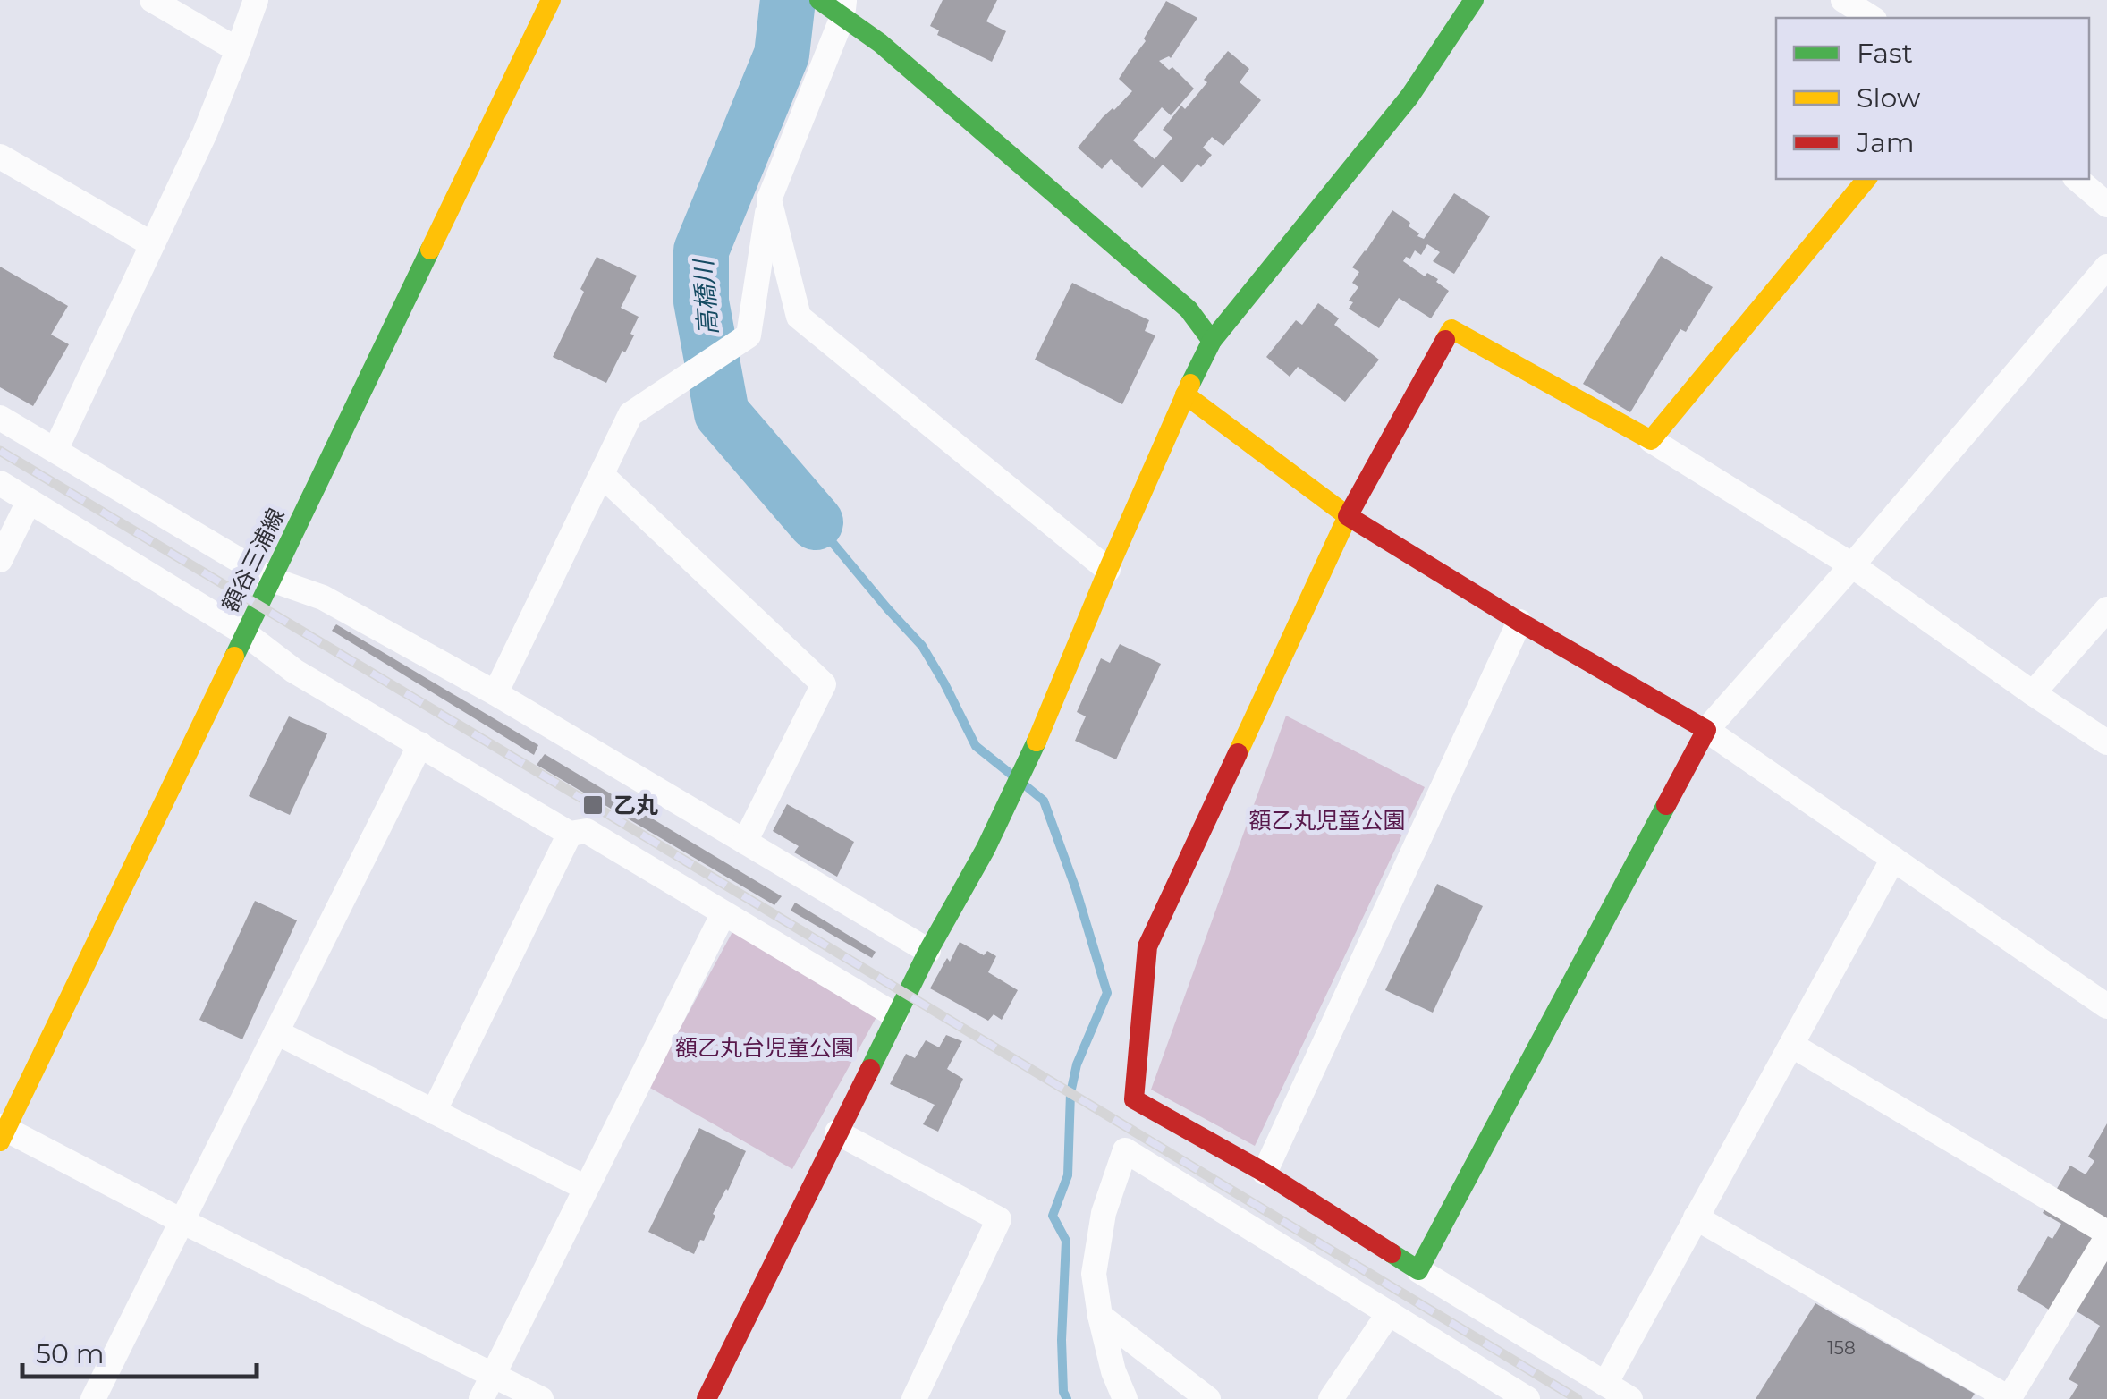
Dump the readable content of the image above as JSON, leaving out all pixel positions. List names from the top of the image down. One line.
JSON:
{"streets":{"street":["額谷三浦線"]},"water":["高橋川"],"parks":["額乙丸児童公園","額乙丸台児童公園"],"places":{"transit":["乙丸"]},"house_numbers":["158"],"legend":["Fast","Slow","Jam"],"scale_bar":"50 m"}
